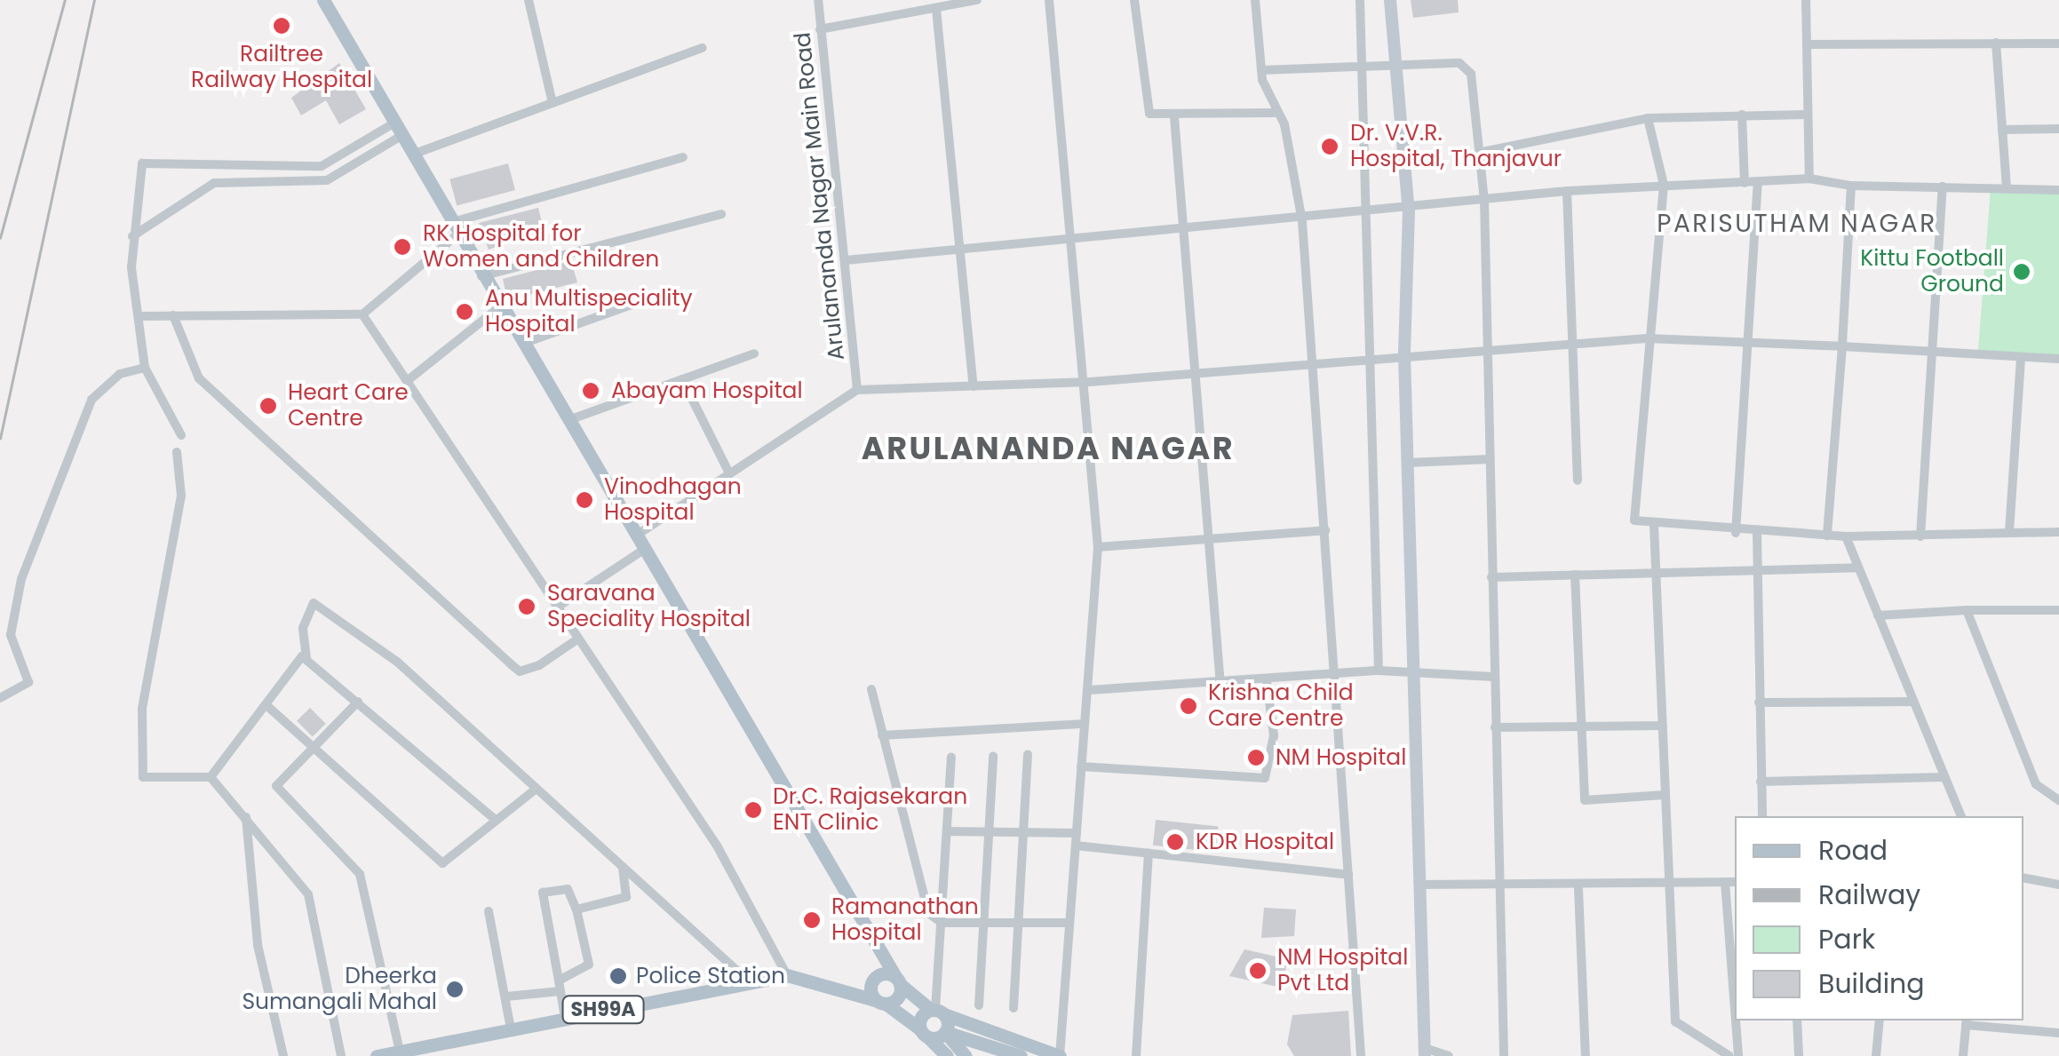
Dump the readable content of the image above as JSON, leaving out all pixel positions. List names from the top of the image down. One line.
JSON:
{"streets":{"main road":["SH99A"],"street":["Arulananda Nagar Main Road"]},"districts":["PARISUTHAM NAGAR","ARULANANDA NAGAR"],"places":["Railtree Railway Hospital","Dr. V.V.R. Hospital, Thanjavur","RK Hospital for Women and Children","Kittu Football Ground","Anu Multispeciality Hospital","Abayam Hospital","Heart Care Centre","Vinodhagan Hospital","Saravana Speciality Hospital","Krishna Child Care Centre","NM Hospital","Dr.C. Rajasekaran ENT Clinic","KDR Hospital","Ramanathan Hospital","NM Hospital Pvt Ltd","Police Station","Dheerka Sumangali Mahal"],"legend":["Road","Railway","Park","Building"]}
